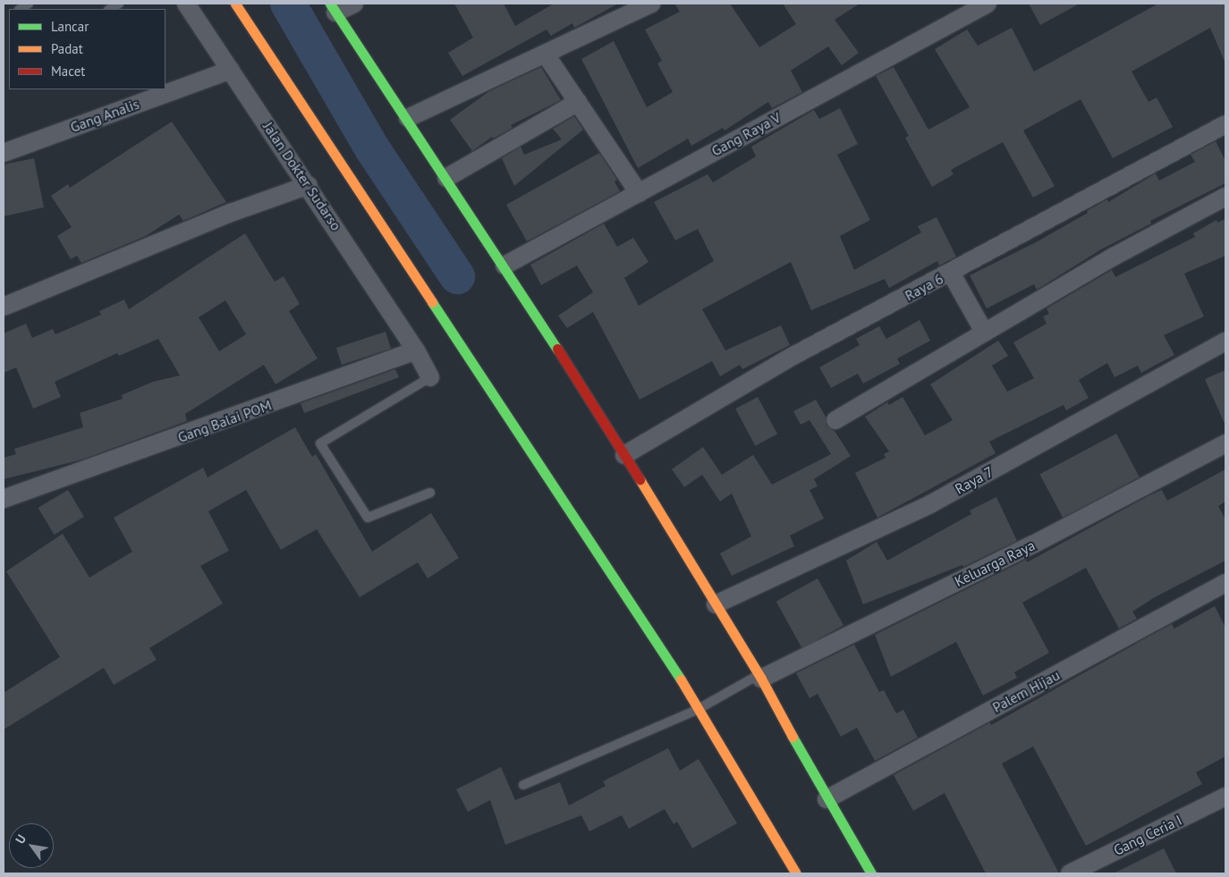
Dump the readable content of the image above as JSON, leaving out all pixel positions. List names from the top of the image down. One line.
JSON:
{"streets":{"street":["Gang Analis","Gang Raya V","Jalan Dokter Sudarso","Raya 6","Gang Balai POM","Raya 7","Keluarga Raya","Palem Hijau","Gang Ceria I"]},"crossings":[["Gang Analis","Jalan Dokter Sudarso"],["Jalan Dokter Sudarso","Gang Balai POM"]],"legend":["Lancar","Padat","Macet"],"north":"top left"}
